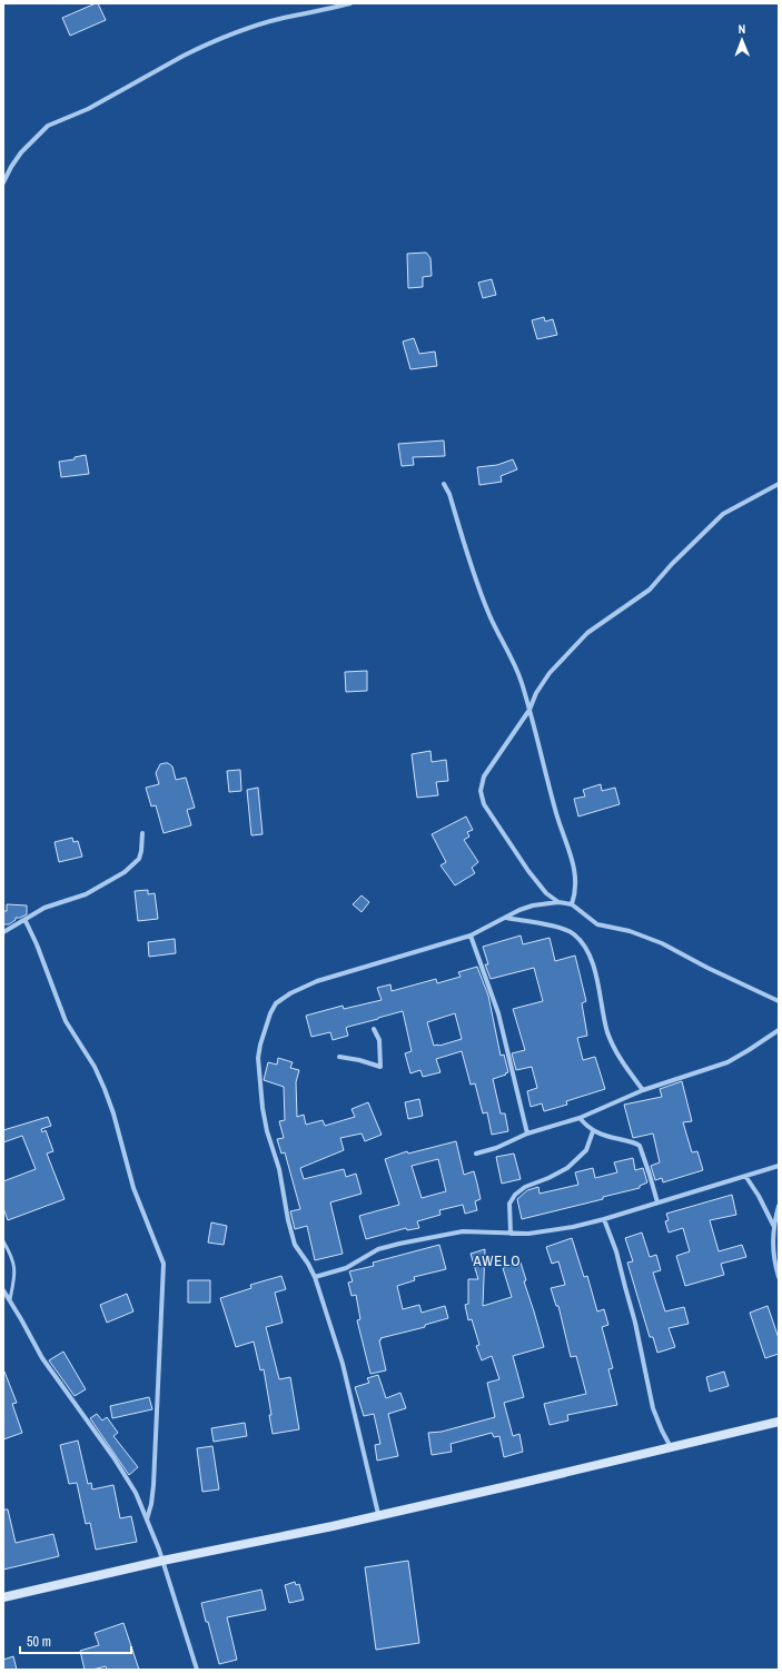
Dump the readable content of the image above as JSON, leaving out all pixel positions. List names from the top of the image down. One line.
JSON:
{"districts":["AWELO"],"scale_bar":"50 m","north":"top"}
